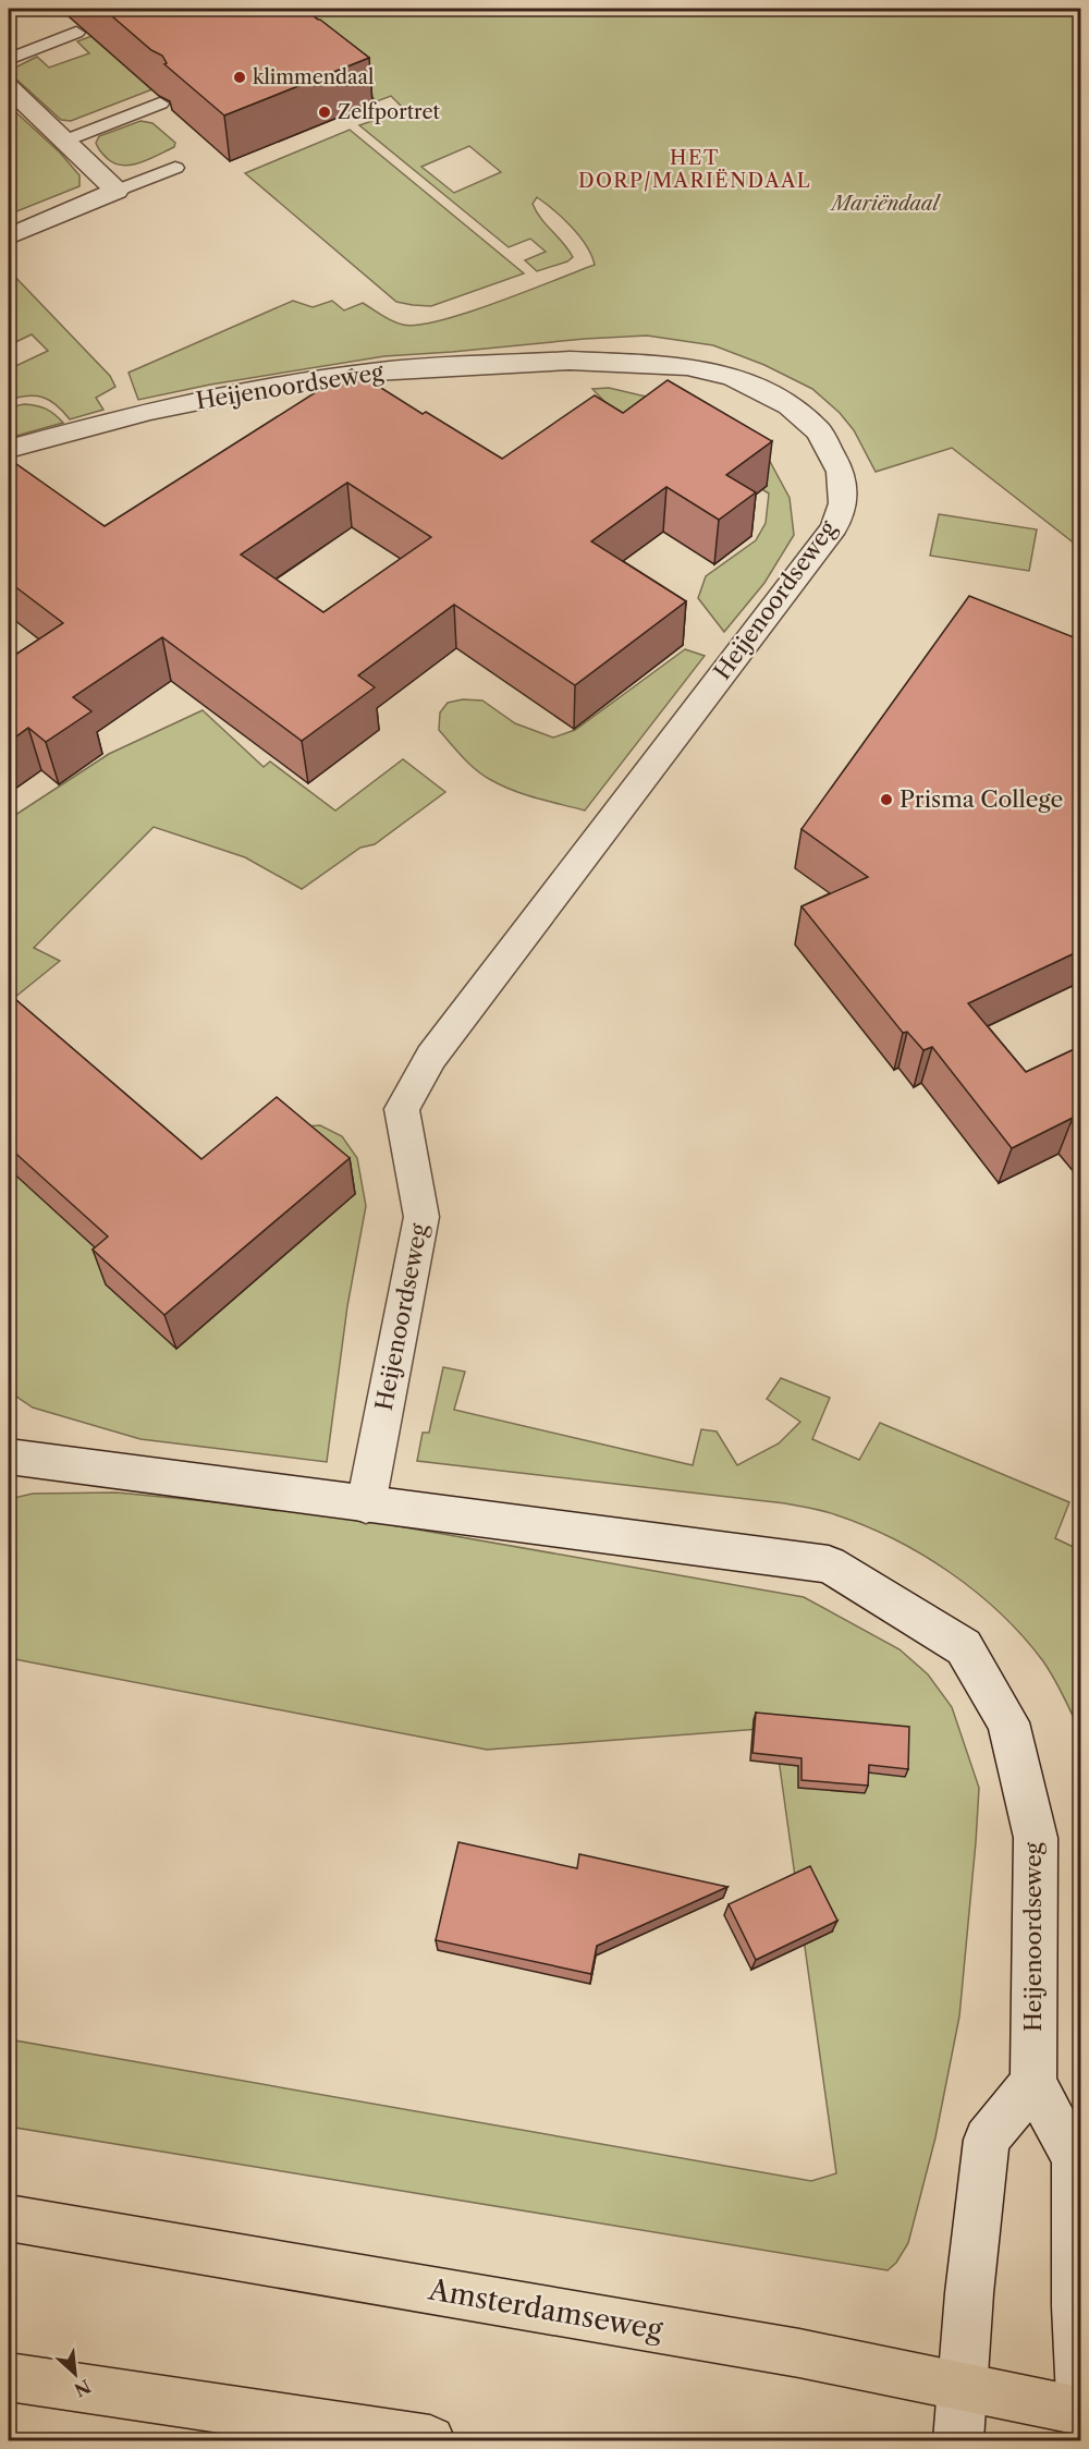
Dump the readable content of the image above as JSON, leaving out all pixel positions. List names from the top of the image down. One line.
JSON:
{"streets":{"main road":["Amsterdamseweg"],"street":["Heijenoordseweg"]},"districts":["HET DORP/MARIËNDAAL"],"parks":["Mariëndaal"],"places":["klimmendaal","Zelfportret","Prisma College"],"north":"bottom right"}
